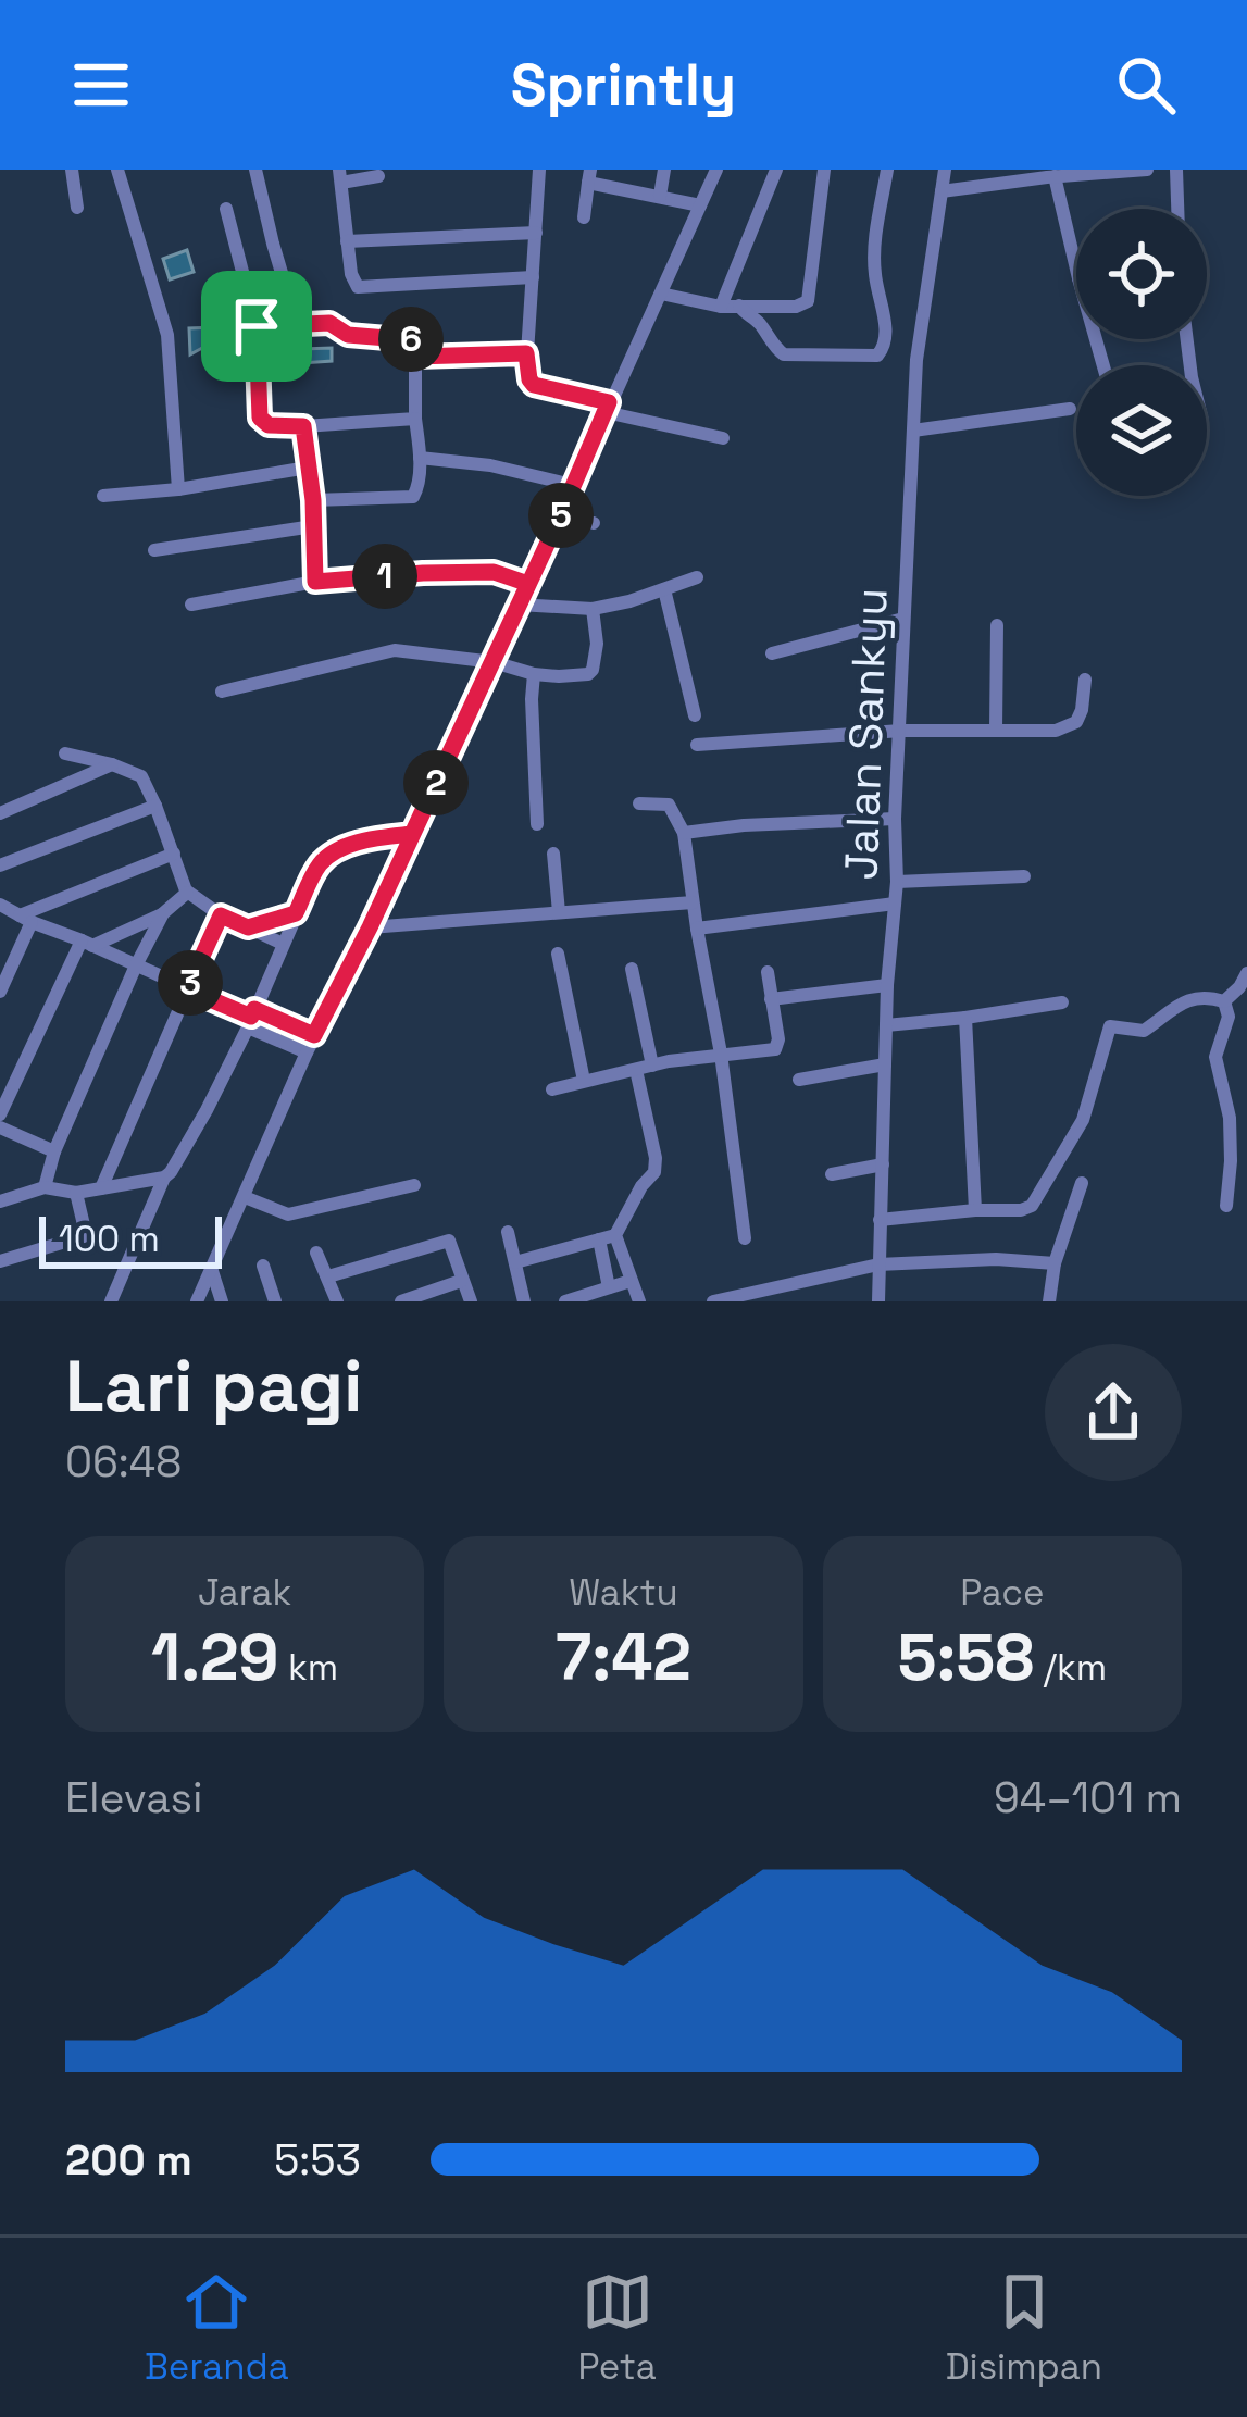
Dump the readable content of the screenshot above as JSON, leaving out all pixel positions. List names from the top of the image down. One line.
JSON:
{"streets":{"street":["Jalan Sankyu"]},"scale_bar":"100 m","page":{"header":"Sprintly","pins":["6","5","1","2","3"],"scale":"100 m","heading":["Lari pagi","06:48"],"stats":[["Jarak","1.29 km"],["Waktu","7:42"],["Pace","5:58 /km"]],"chart":["Elevasi","94–101 m"],"list":[{"name":"200 m","note":"5:53"}],"tabs":["Beranda","Peta","Disimpan"]}}
